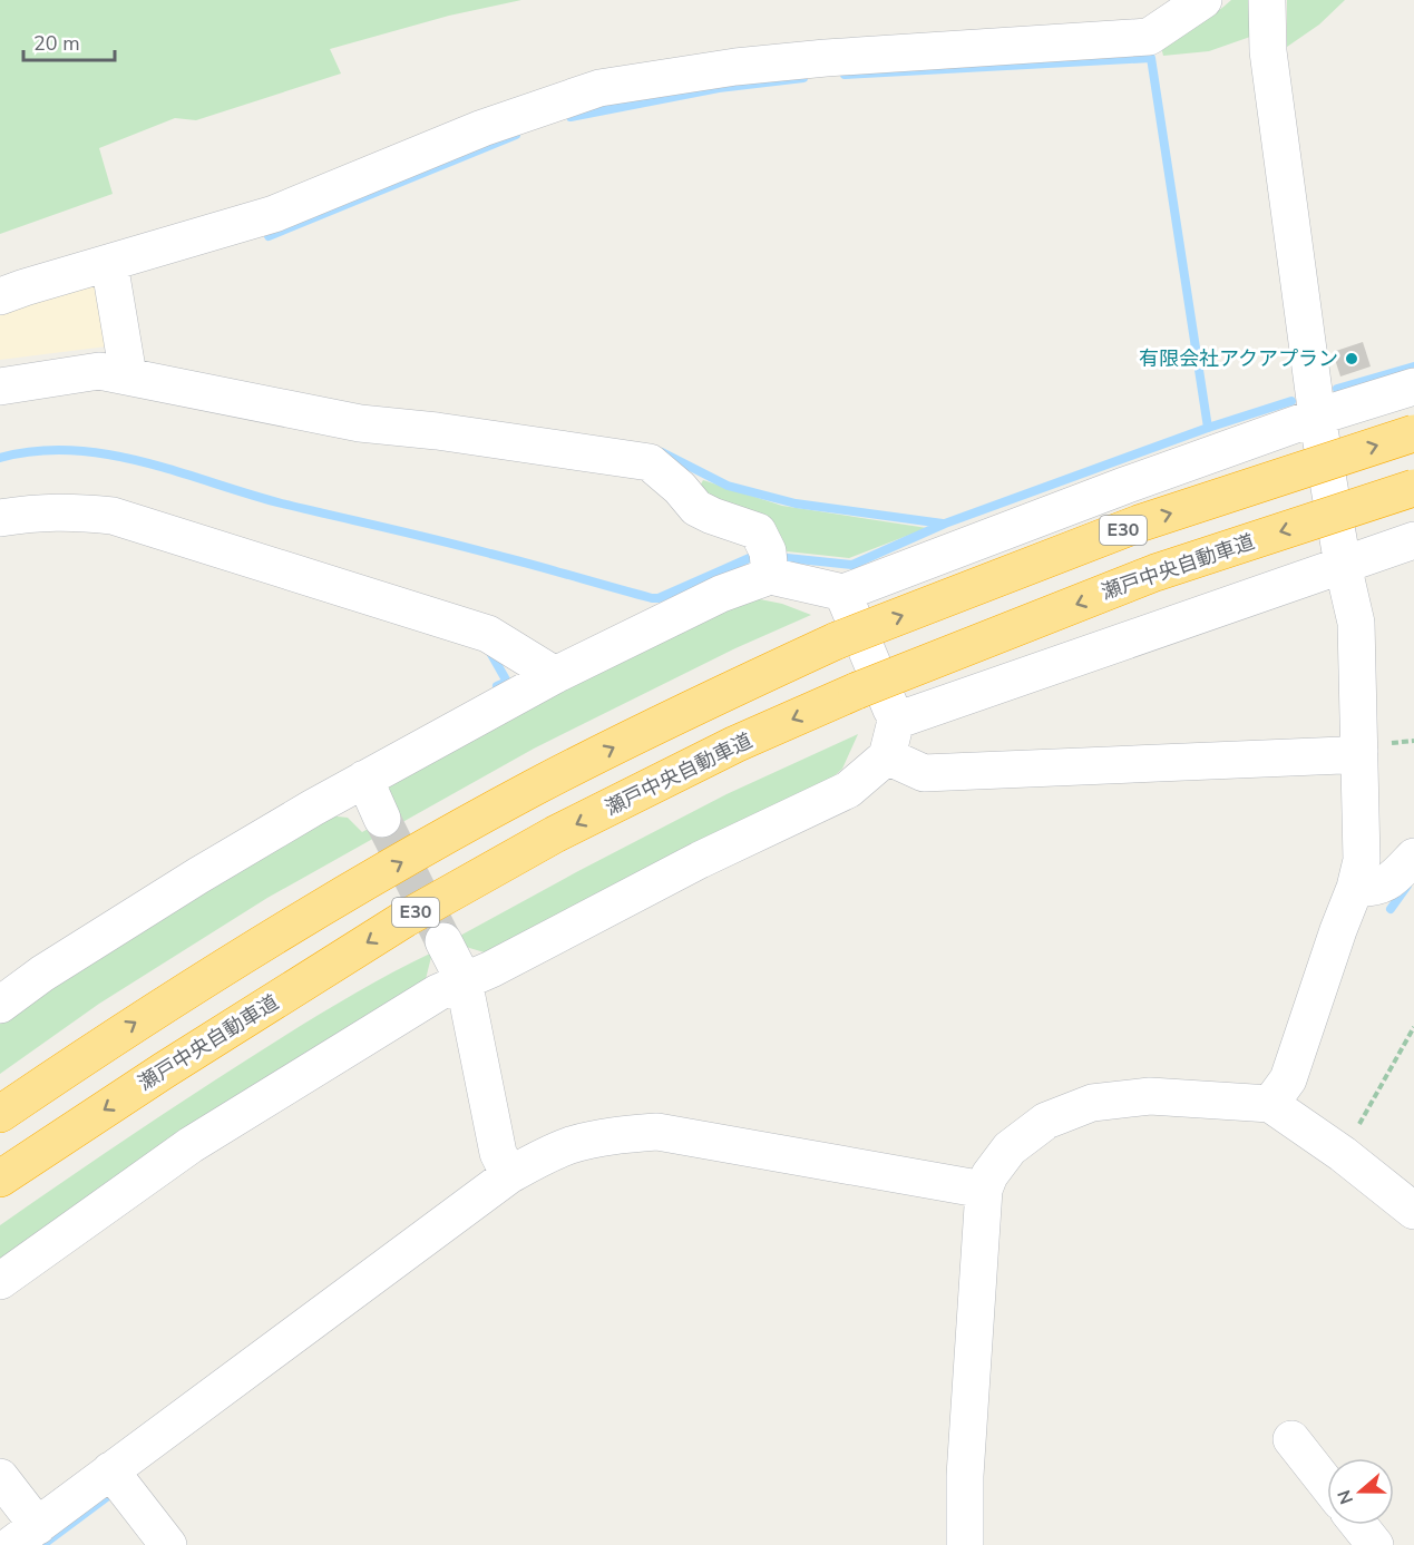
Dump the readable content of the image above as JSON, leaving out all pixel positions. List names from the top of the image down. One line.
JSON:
{"streets":{"highway":["E30","瀬戸中央自動車道"]},"places":["有限会社アクアプラン"],"scale_bar":"20 m","north":"left"}
